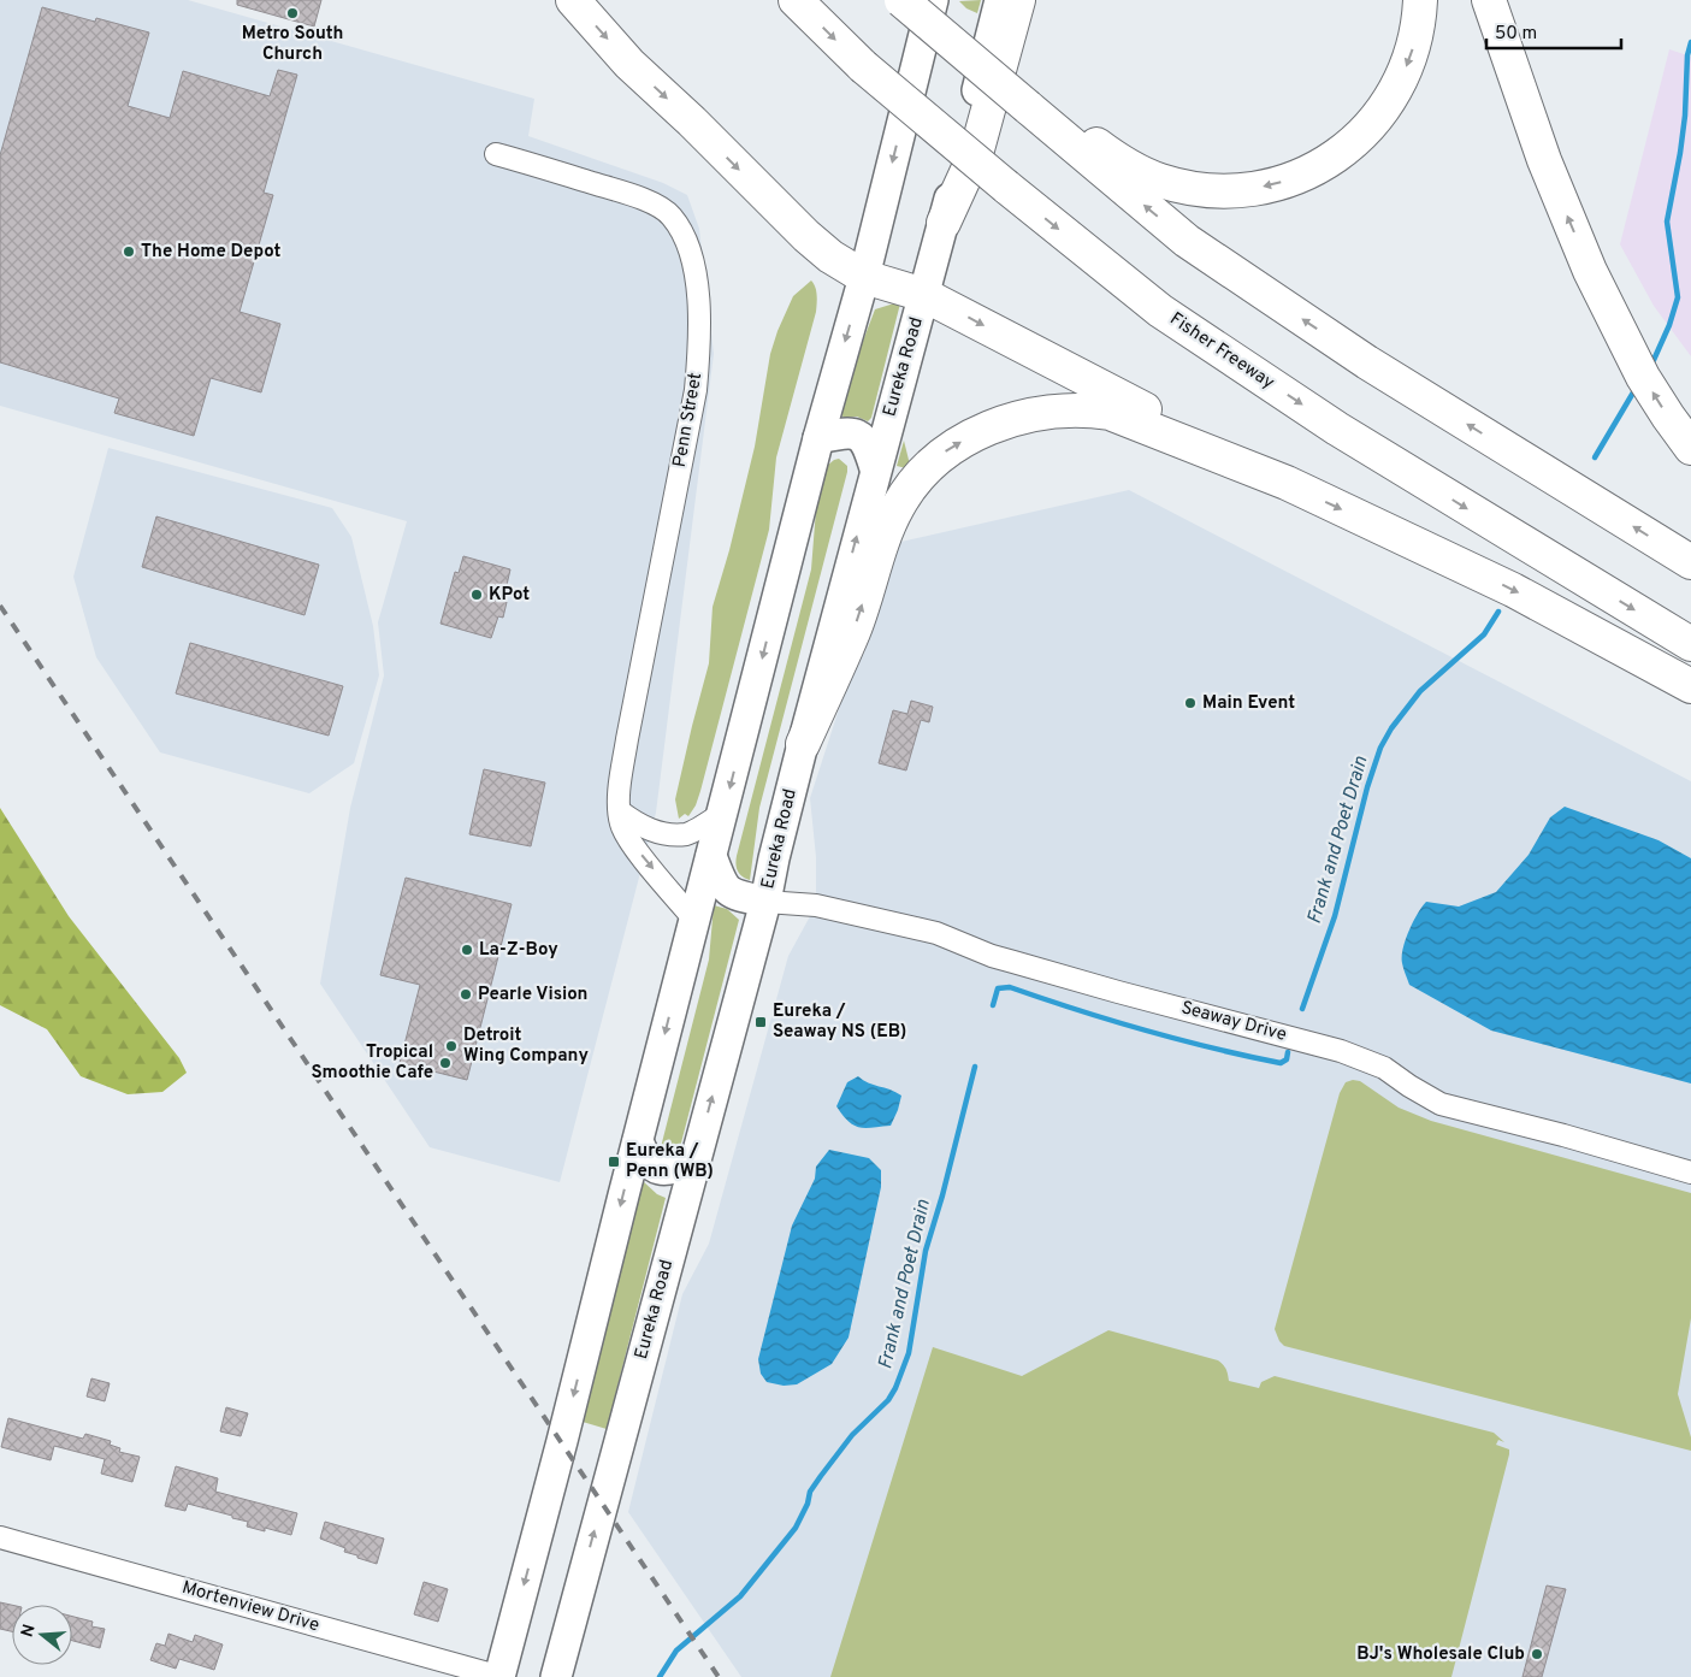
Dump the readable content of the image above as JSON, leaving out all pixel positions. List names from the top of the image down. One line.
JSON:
{"streets":{"highway":["Fisher Freeway"],"main road":["Eureka Road"],"street":["Penn Street","Seaway Drive","Mortenview Drive"]},"crossings":[["Eureka Road","Seaway Drive"]],"water":["Frank and Poet Drain"],"places":{"other":["Metro South Church","The Home Depot","KPot","Main Event","La-Z-Boy","Pearle Vision","Detroit Wing Company","Tropical Smoothie Cafe","BJ's Wholesale Club"],"transit":["Eureka / Seaway NS (EB)","Eureka / Penn (WB)"]},"scale_bar":"50 m","north":"left"}
